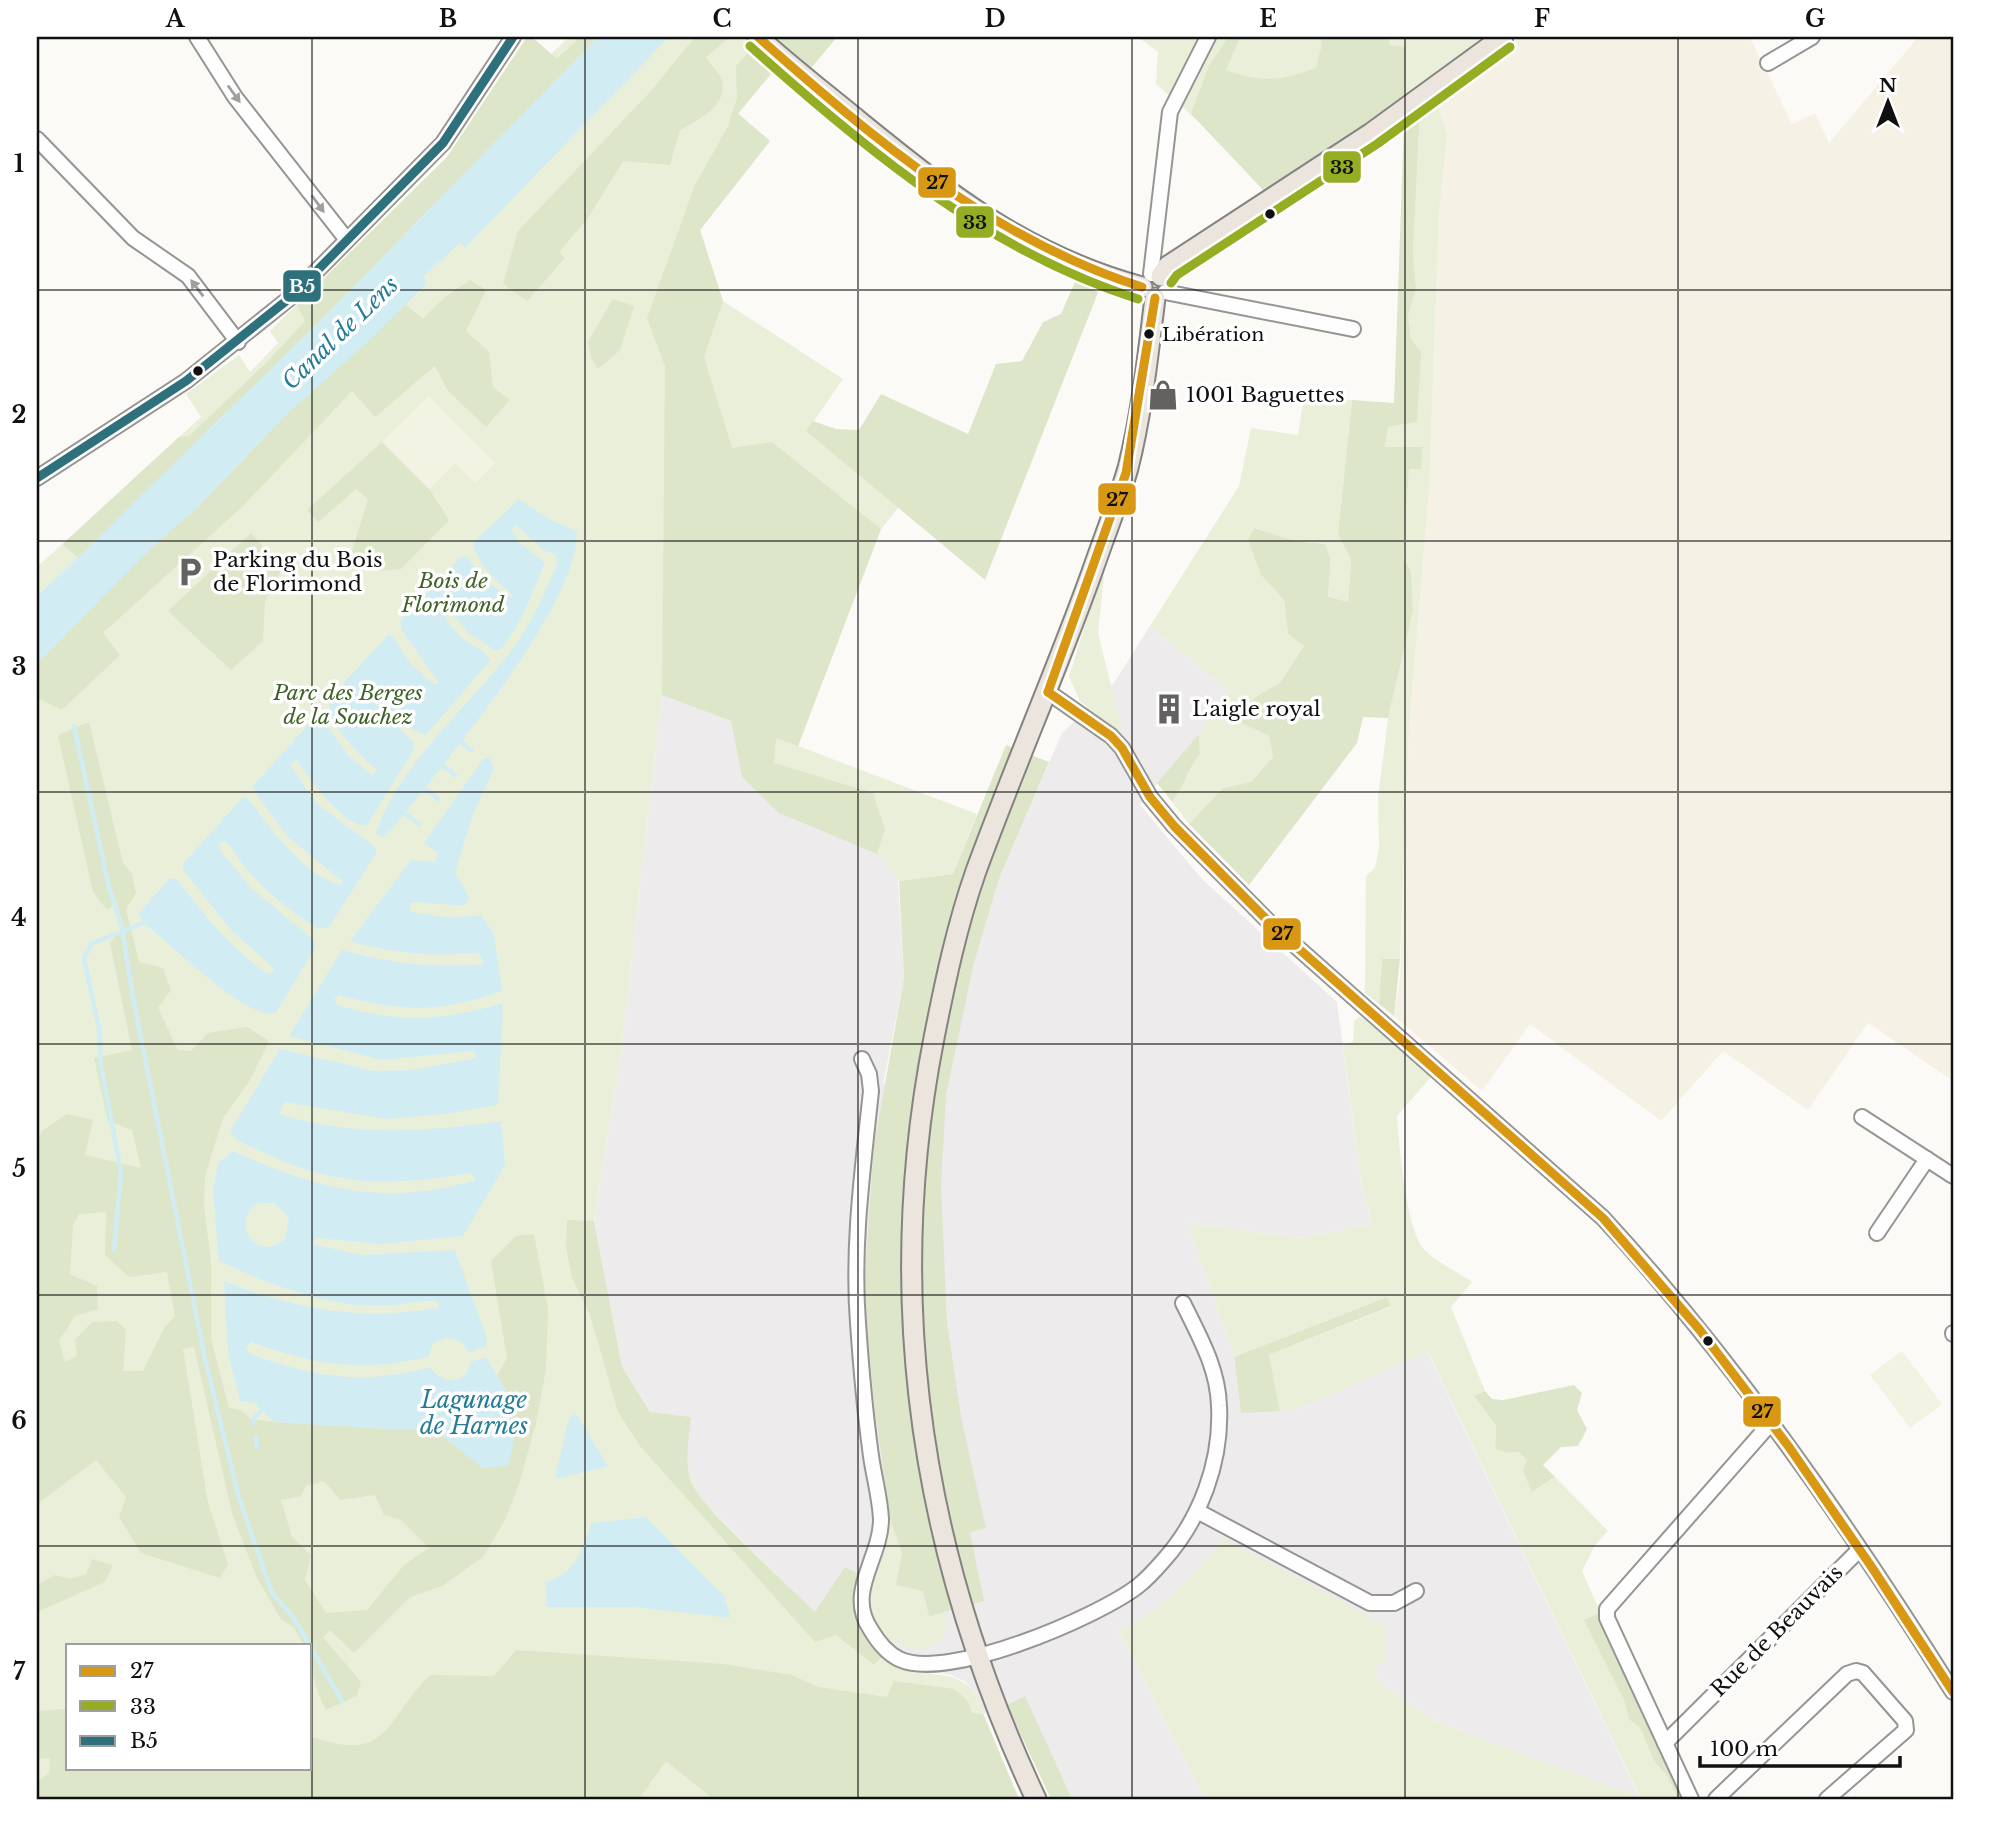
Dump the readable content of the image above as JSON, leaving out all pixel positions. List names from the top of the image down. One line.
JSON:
{"streets":{"street":["Rue de Beauvais"]},"water":["Canal de Lens","Lagunage de Harnes"],"parks":["Bois de Florimond","Parc des Berges de la Souchez"],"places":{"other":["Libération"],"shop":["1001 Baguettes"],"parking":["Parking du Bois de Florimond"],"building":["L'aigle royal"]},"lines":["transit line 27","transit line B5","transit line 33"],"legend":["27","33","B5"],"scale_bar":"100 m","north":"top","grid":{"columns":["A","B","C","D","E","F","G"],"rows":["1","2","3","4","5","6","7"]}}
